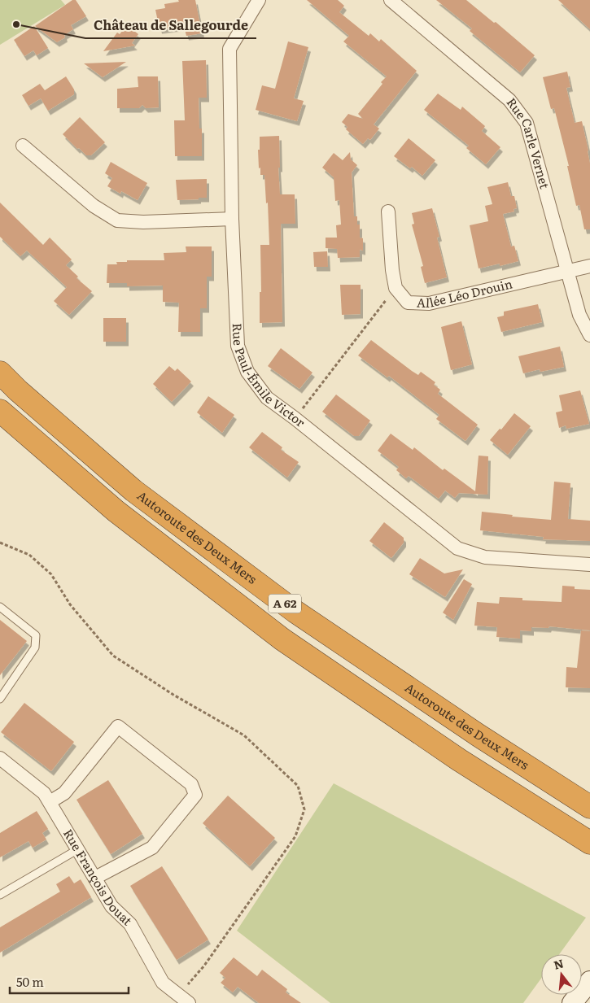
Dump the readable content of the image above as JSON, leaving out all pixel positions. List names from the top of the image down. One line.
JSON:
{"streets":{"highway":["Autoroute des Deux Mers","A 62"],"street":["Rue Carle Vernet","Allée Léo Drouin","Rue Paul-Émile Victor","Rue François Douat"]},"crossings":[["Rue Carle Vernet","Allée Léo Drouin"]],"places":["Château de Sallegourde"],"scale_bar":"50 m","north":"top"}
